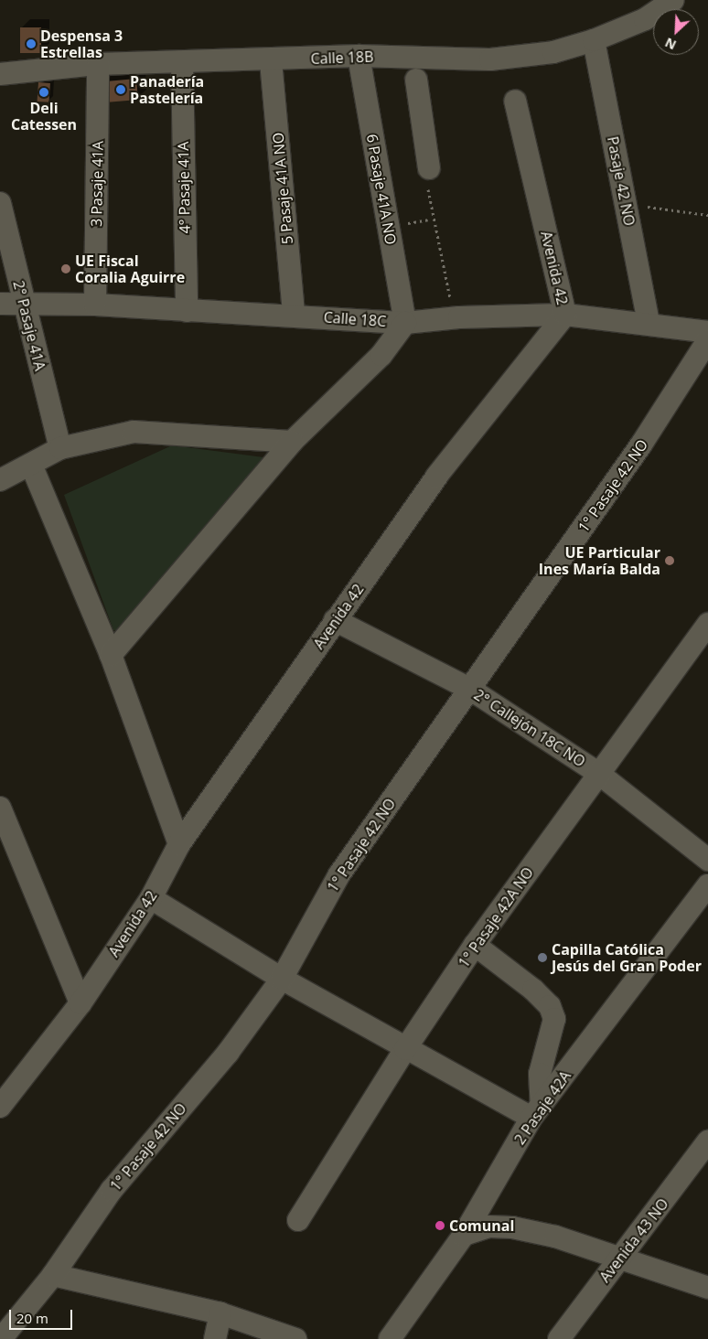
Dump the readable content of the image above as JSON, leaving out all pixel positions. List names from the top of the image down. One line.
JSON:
{"streets":{"street":["Calle 18B","Pasaje 42 NO","3 Pasaje 41A","4° Pasaje 41A","5 Pasaje 41A NO","6 Pasaje 41A NO","Avenida 42","Calle 18C","2° Pasaje 41A","1° Pasaje 42 NO","2° Callejón 18C NO","1° Pasaje 42A NO","2 Pasaje 42A","Avenida 43 NO"]},"crossings":[["Calle 18B","Pasaje 42 NO"],["Calle 18B","3 Pasaje 41A"],["Calle 18B","4° Pasaje 41A"],["Calle 18B","5 Pasaje 41A NO"],["Calle 18B","6 Pasaje 41A NO"],["Pasaje 42 NO","Calle 18C"],["3 Pasaje 41A","Calle 18C"],["4° Pasaje 41A","Calle 18C"],["5 Pasaje 41A NO","Calle 18C"],["6 Pasaje 41A NO","Calle 18C"],["Avenida 42","Calle 18C"],["Avenida 42","2° Callejón 18C NO"],["Calle 18C","2° Pasaje 41A"],["1° Pasaje 42 NO","2° Callejón 18C NO"],["2° Callejón 18C NO","1° Pasaje 42A NO"]],"places":["Despensa 3 Estrellas","Panadería Pastelería","Deli Catessen","UE Fiscal Coralia Aguirre","UE Particular Ines María Balda","Capilla Católica Jesús del Gran Poder","Comunal"],"scale_bar":"20 m","north":"bottom left"}
